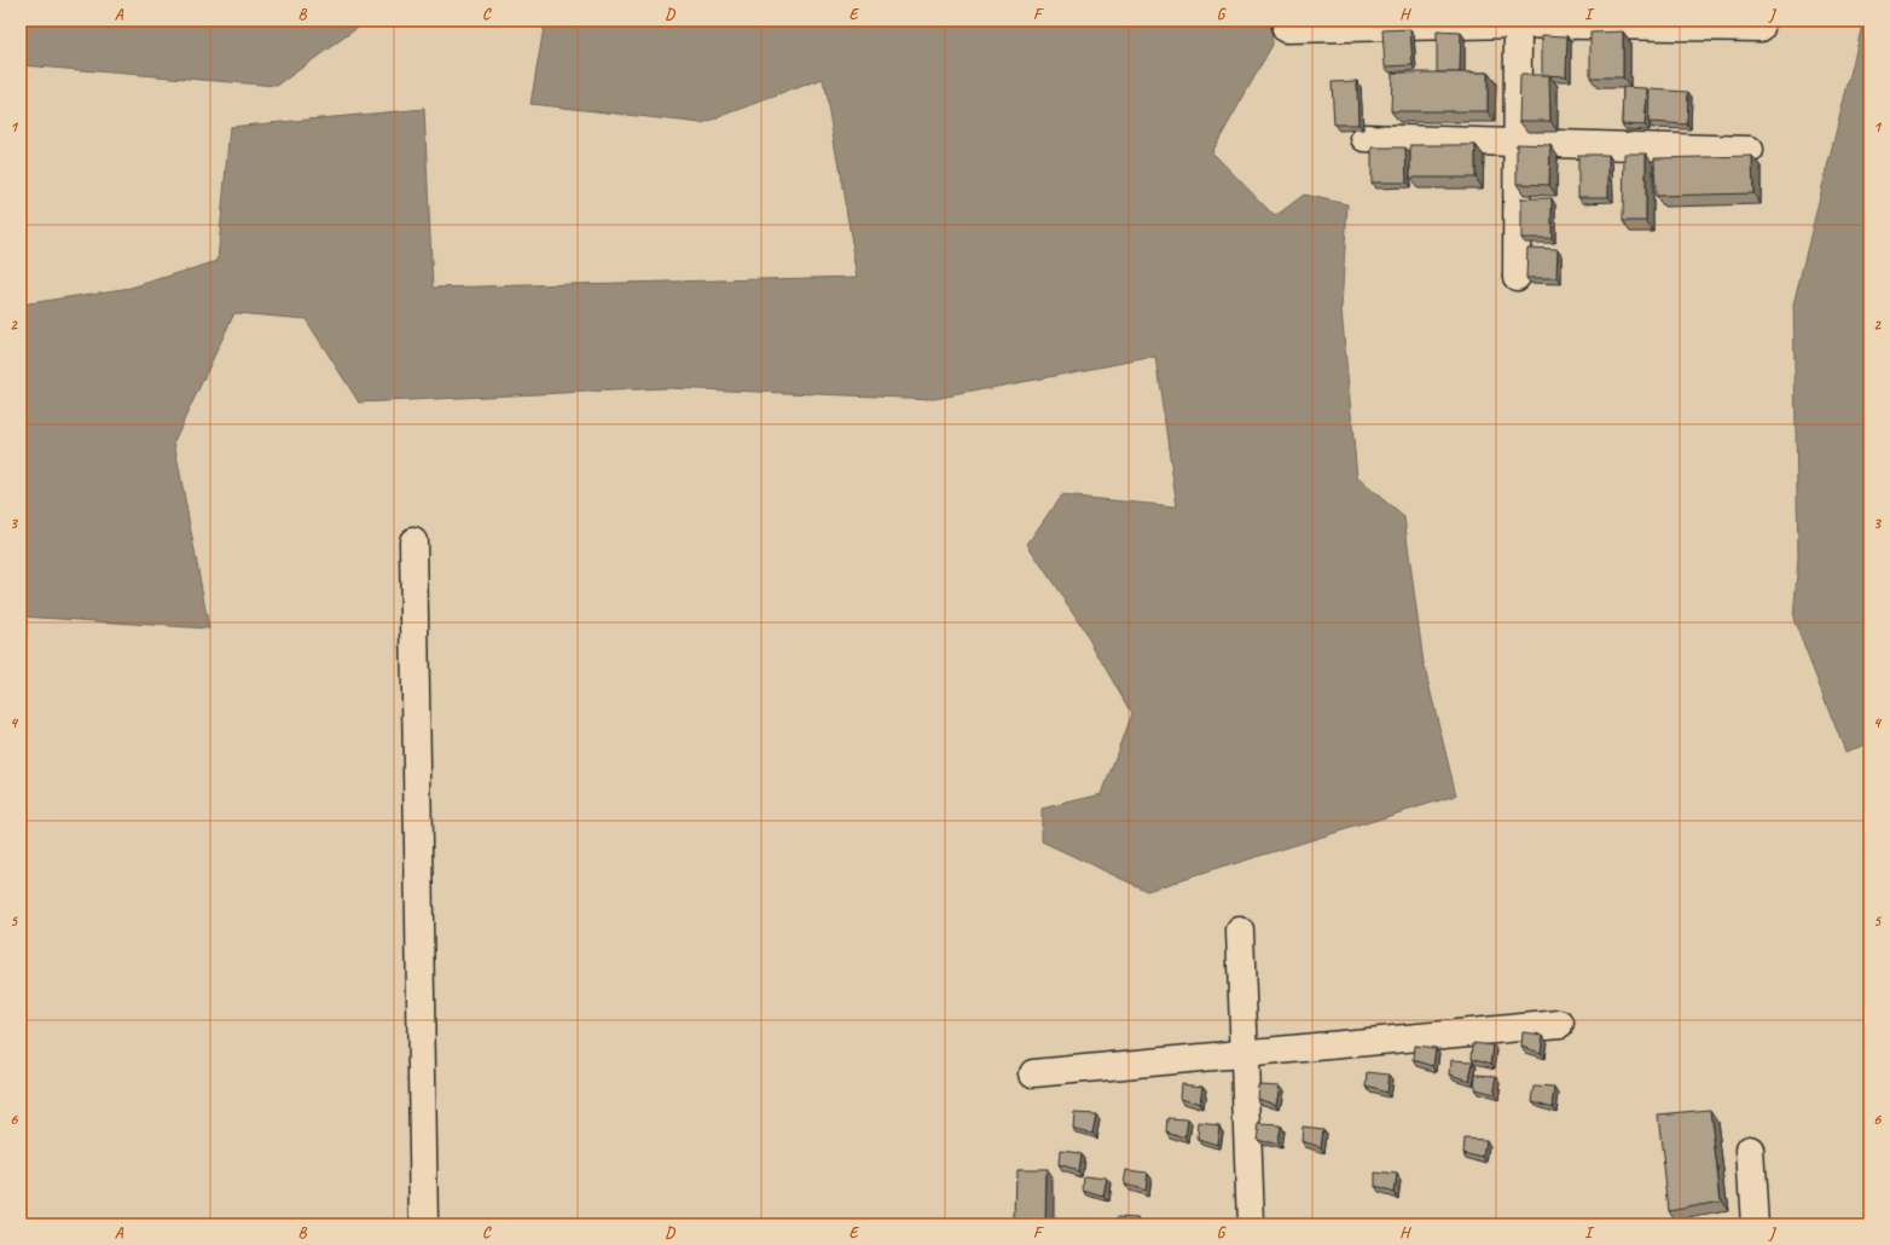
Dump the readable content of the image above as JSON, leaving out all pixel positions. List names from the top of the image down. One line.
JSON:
{"grid":{"columns":["A","B","C","D","E","F","G","H","I","J"],"rows":["1","2","3","4","5","6"]}}
